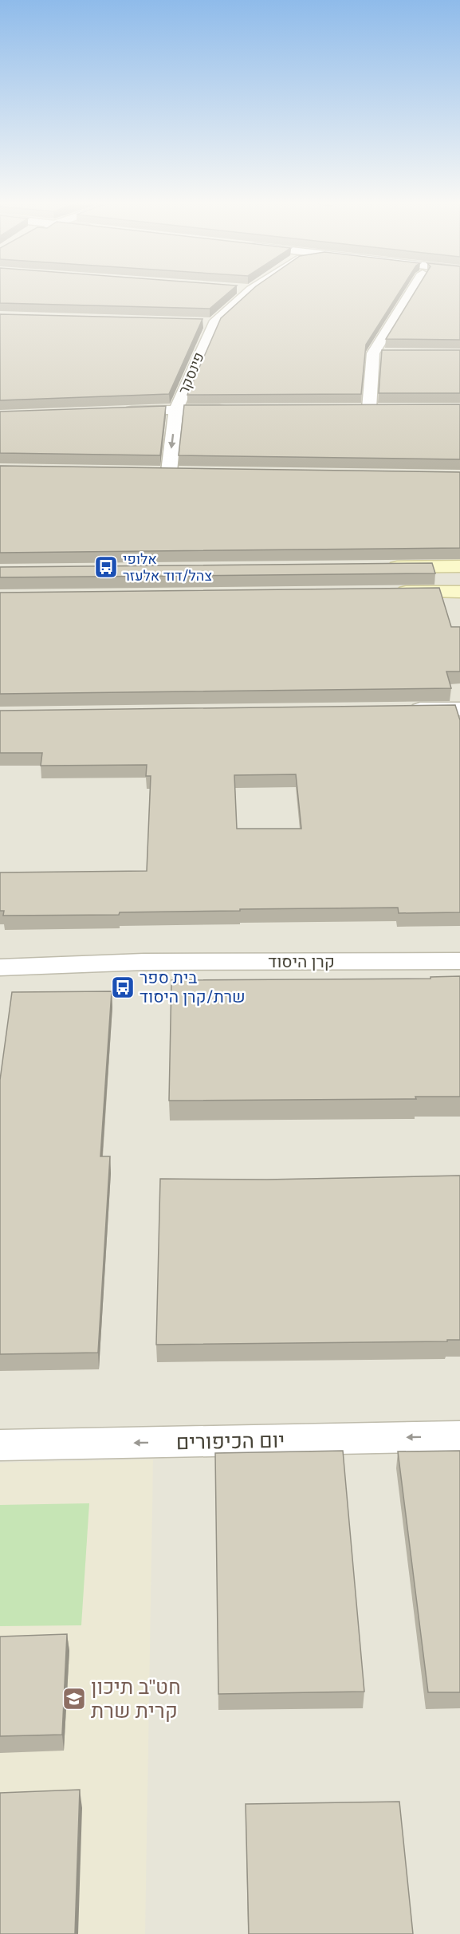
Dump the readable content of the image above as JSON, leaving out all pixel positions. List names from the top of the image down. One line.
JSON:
{"streets":{"street":["פינסקר","קרן היסוד","יום הכיפורים"]},"one_way":["יום הכיפורים"],"places":{"bus stop":["אלופי צהל/דוד אלעזר","בית ספר שרת/קרן היסוד"],"school or university":["חט\"ב תיכון קרית שרת"]}}
